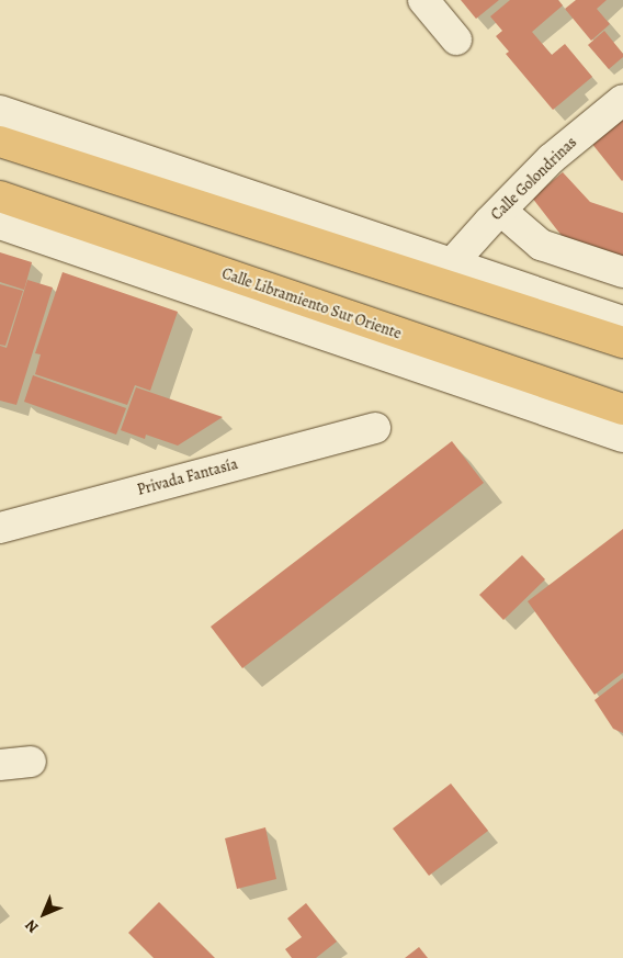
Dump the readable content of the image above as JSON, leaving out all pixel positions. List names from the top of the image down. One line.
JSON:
{"streets":{"main road":["Calle Libramiento Sur Oriente"],"street":["Calle Golondrinas","Privada Fantasía"]},"north":"bottom left"}
